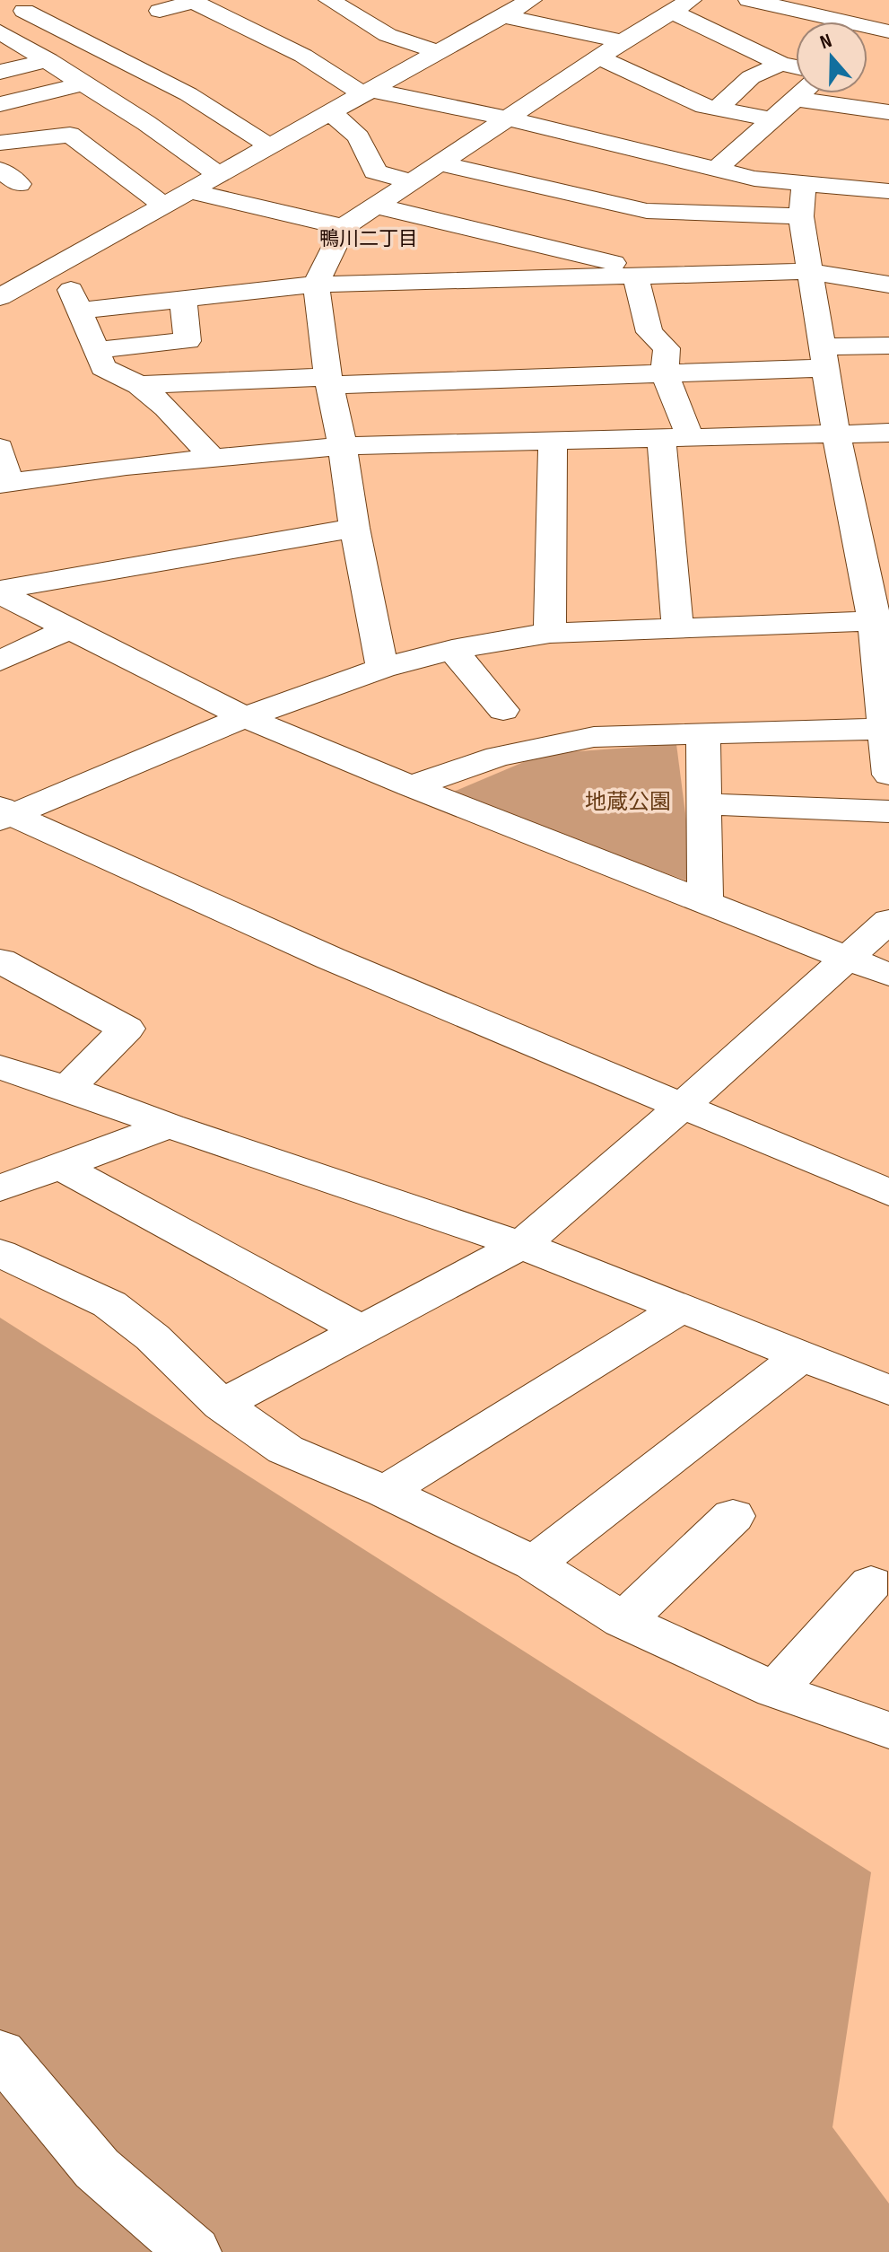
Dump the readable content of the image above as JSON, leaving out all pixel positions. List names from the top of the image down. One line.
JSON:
{"districts":["鴨川二丁目"],"parks":["地蔵公園"],"north":"top"}
